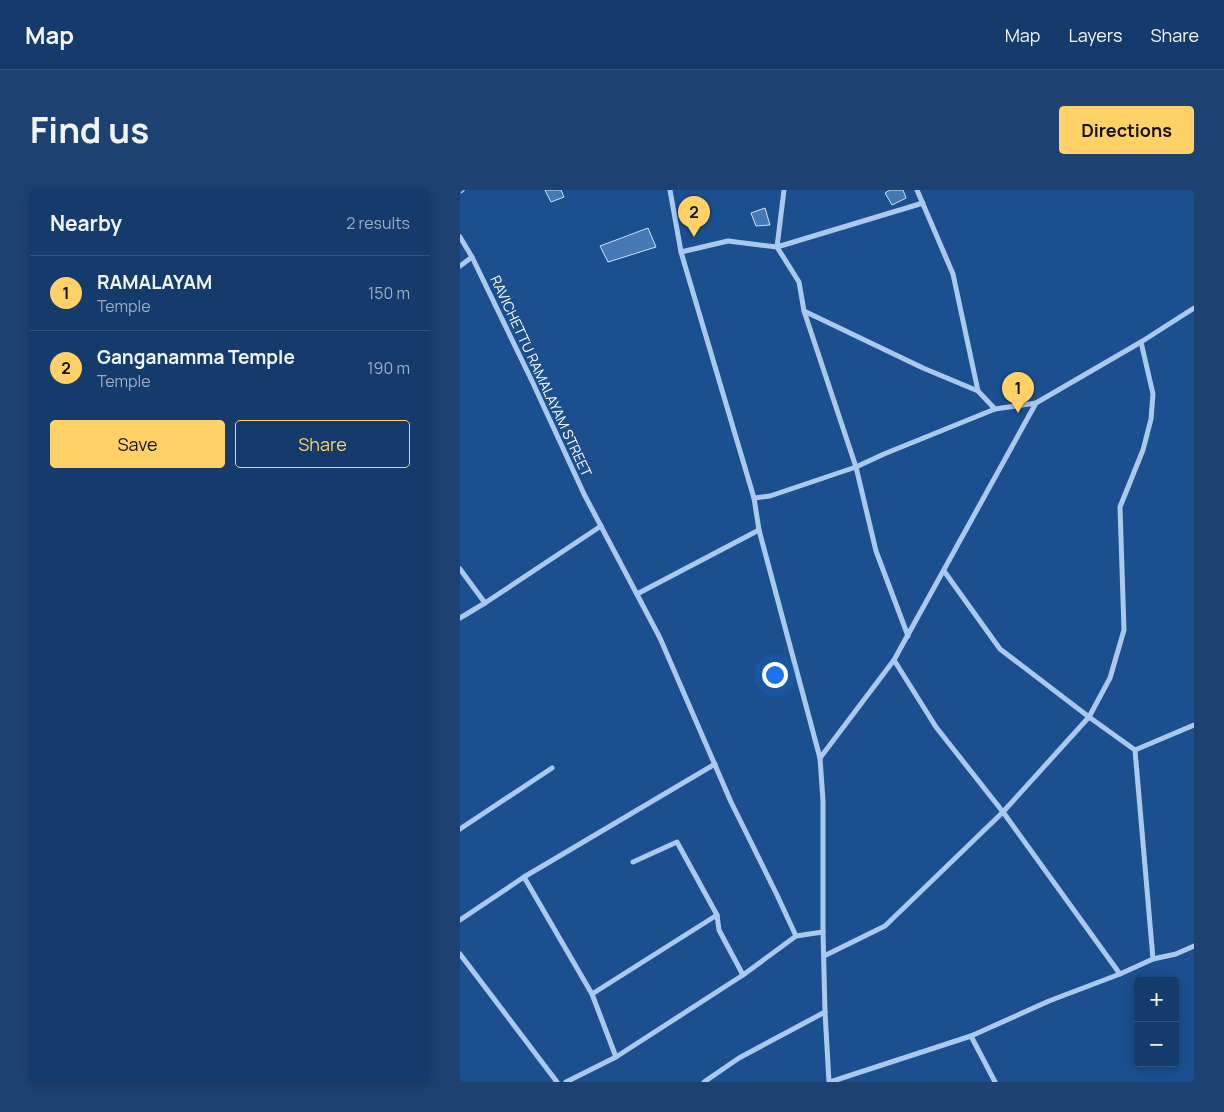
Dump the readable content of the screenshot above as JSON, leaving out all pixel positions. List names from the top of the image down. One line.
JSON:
{"streets":{"street":["RAVICHETTU RAMALAYAM STREET"]},"page":{"header":"Map","nav":["Map","Layers","Share"],"title":"Find us","buttons":["Directions",["Save","Share"]],"heading":["Nearby","2 results"],"pins":["2","1"],"list":[{"mark":"1","name":"RAMALAYAM","note":"Temple","value":"150 m"},{"mark":"2","name":"Ganganamma Temple","note":"Temple","value":"190 m"}],"map_buttons":["+","−"]}}
